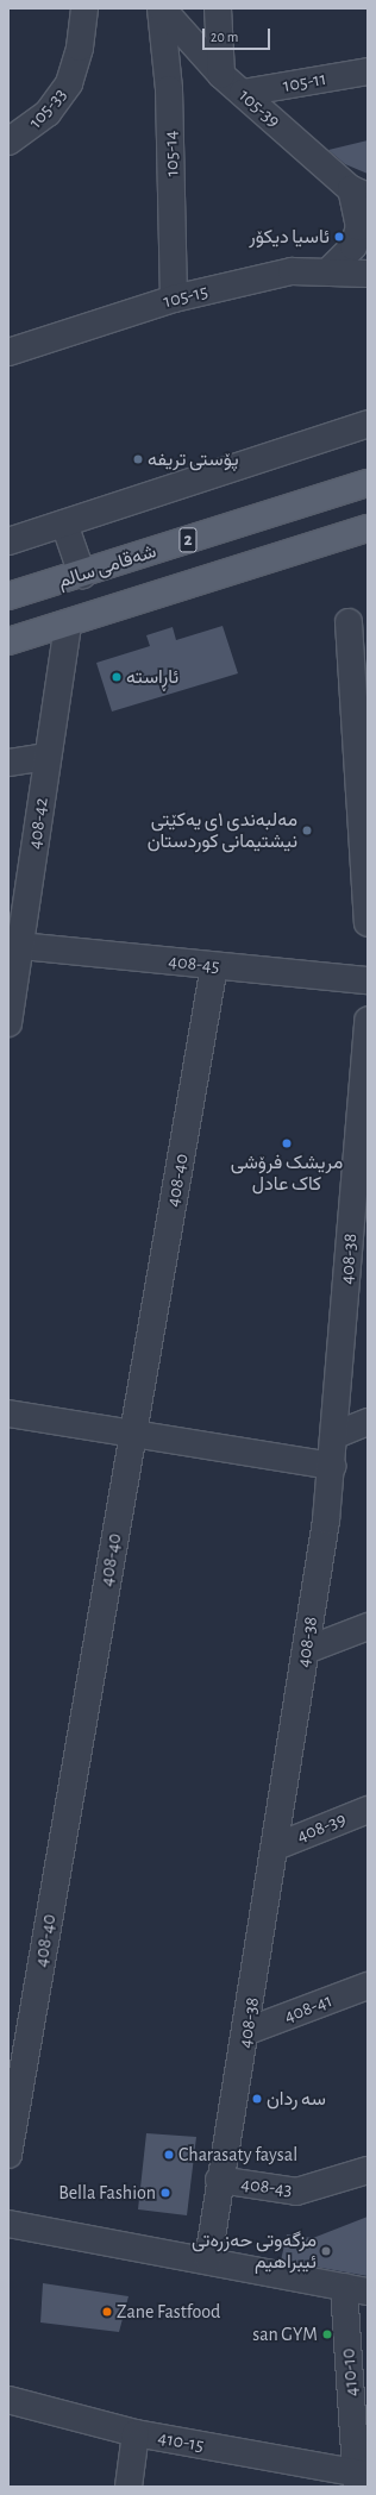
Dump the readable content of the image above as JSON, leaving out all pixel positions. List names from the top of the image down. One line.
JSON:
{"streets":{"main road":["2","شەقامی سالم"],"street":["105-11","105-33","105-39","105-14","105-15","408-42","408-45","408-40","408-38","408-39","408-41","408-43","410-10","410-15"]},"crossings":[["105-11","105-39"],["105-39","105-14"],["105-14","105-15"],["2","408-42"],["408-42","408-45"],["408-45","408-40"],["408-38","408-39"],["408-38","408-41"],["408-38","408-43"],["410-10","410-15"]],"places":["ئاسیا دیكۆر","پۆستی تریفە","ئاڕاستە","مەلبەندی ١ی یەکێتی نیشتیمانی کوردستان","مریشک فرۆشی کاک عادل","سه ردان","Charasaty faysal","Bella Fashion","مزگەوتی حەزرەتی ئیبراهیم","Zane Fastfood","san GYM"],"scale_bar":"20 m"}
